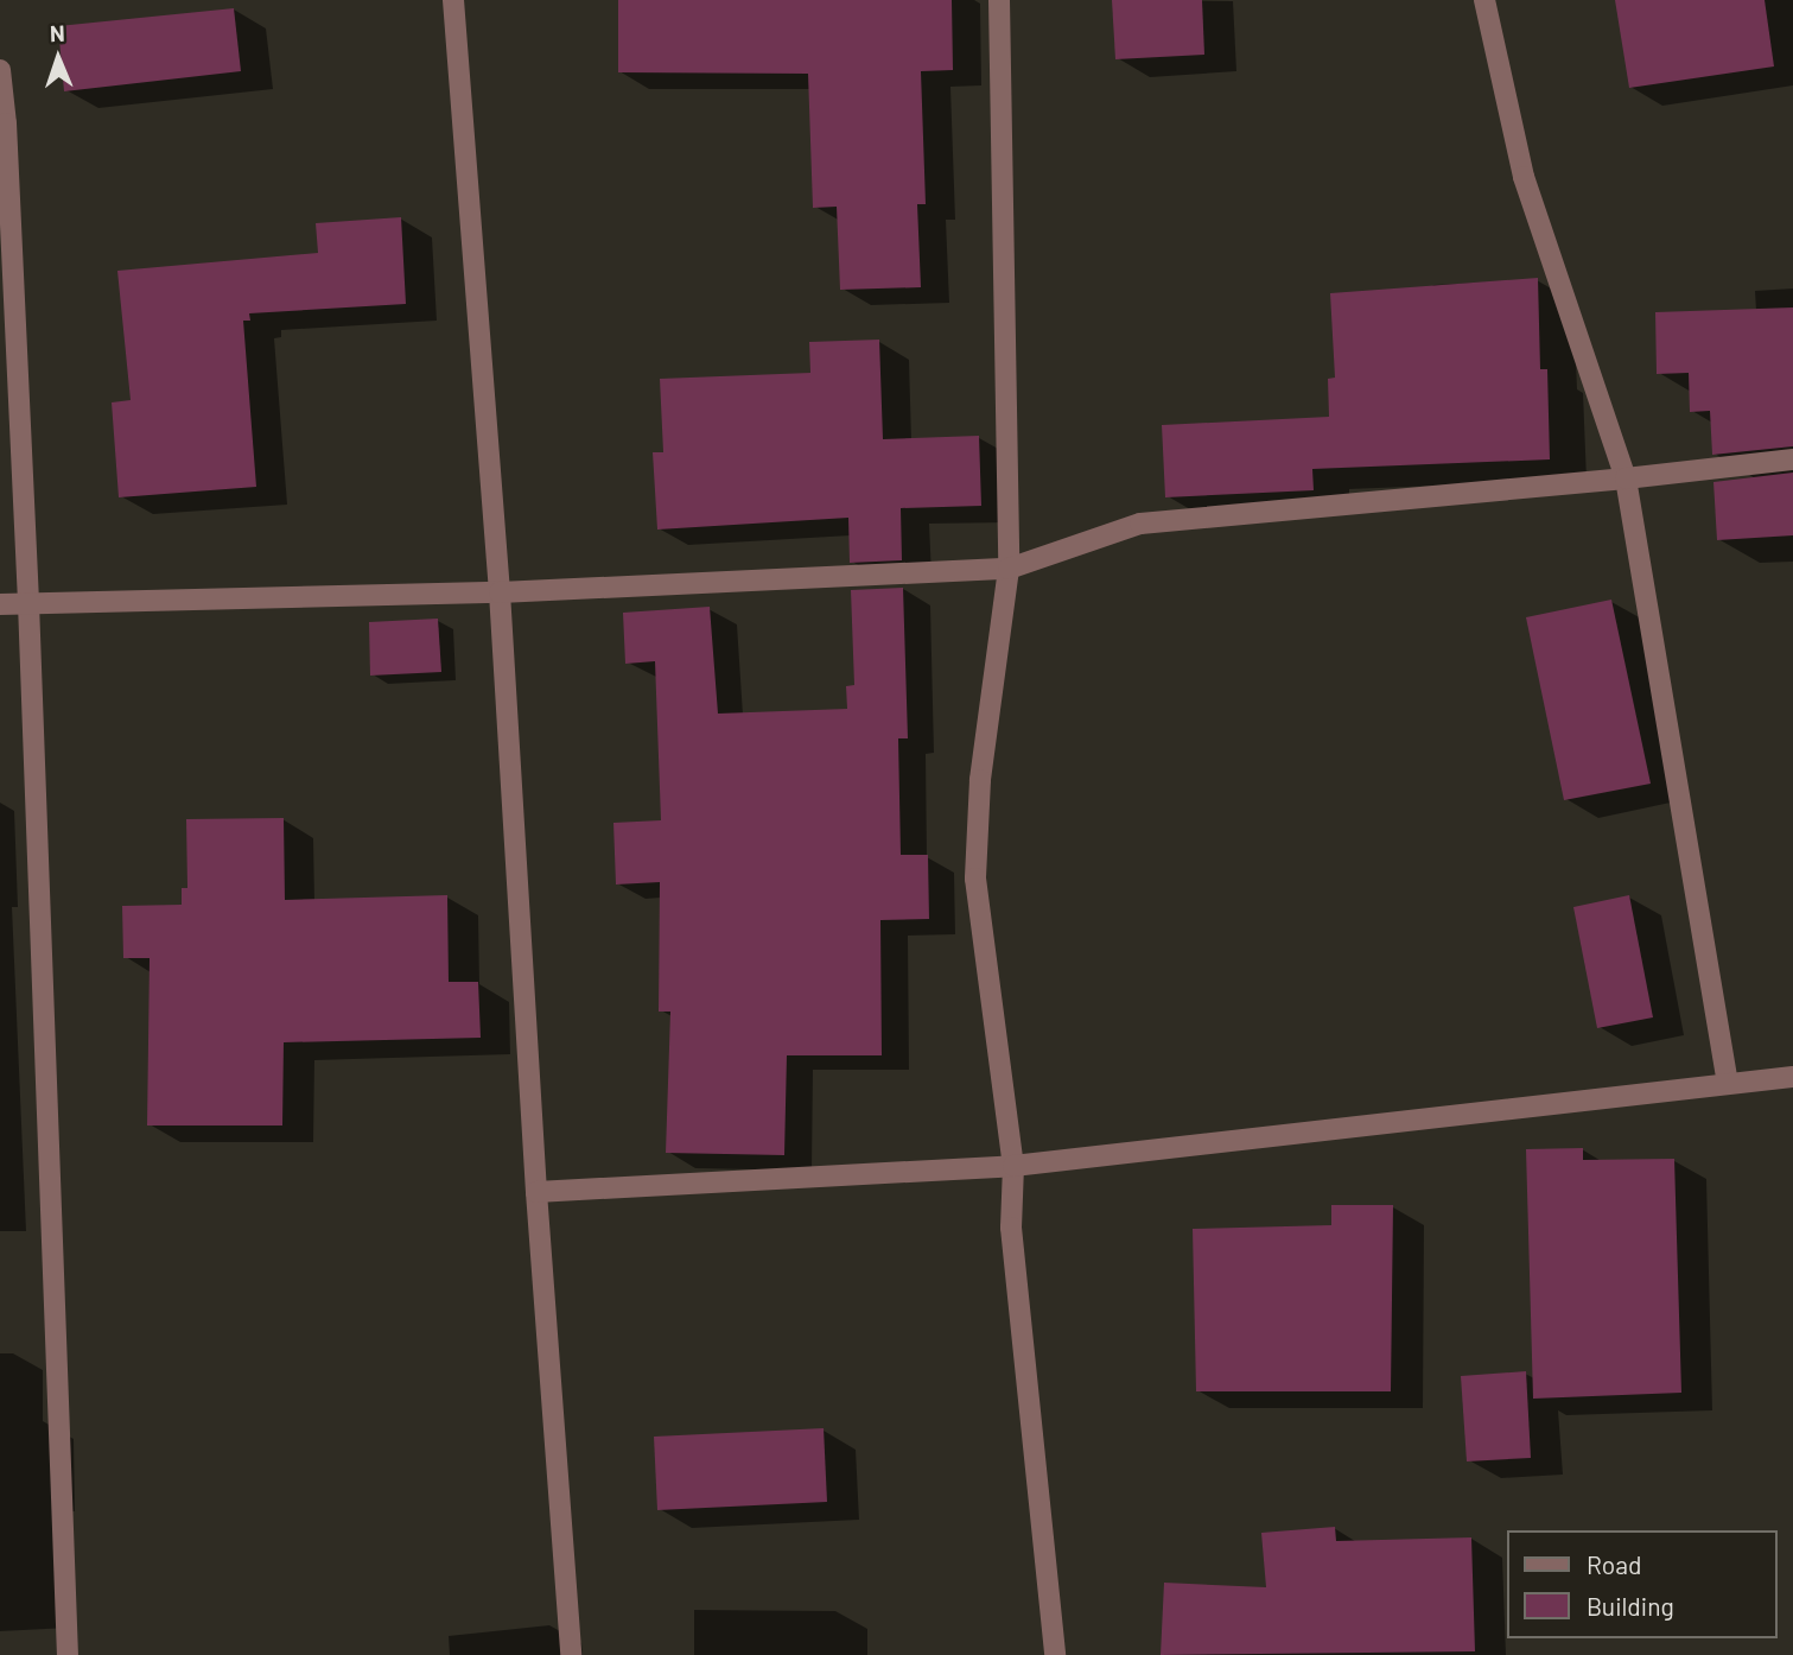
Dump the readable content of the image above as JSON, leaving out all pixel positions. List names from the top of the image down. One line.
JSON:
{"legend":["Road","Building"],"north":"top"}
